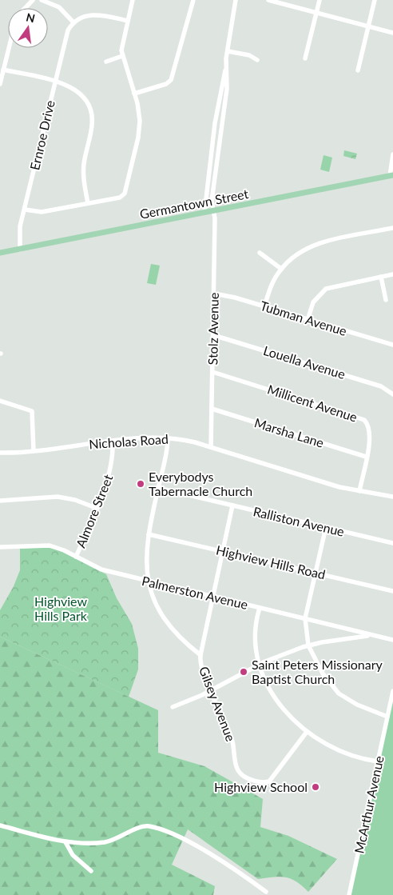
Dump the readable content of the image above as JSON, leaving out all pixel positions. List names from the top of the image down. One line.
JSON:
{"streets":{"main road":["Germantown Street"],"street":["Ernroe Drive","Tubman Avenue","Stolz Avenue","Louella Avenue","Millicent Avenue","Marsha Lane","Nicholas Road","Almore Street","Ralliston Avenue","Highview Hills Road","Palmerston Avenue","Gilsey Avenue","McArthur Avenue"]},"crossings":[["Ernroe Drive","Germantown Street"],["Germantown Street","Stolz Avenue"],["Tubman Avenue","Stolz Avenue"],["Stolz Avenue","Louella Avenue"],["Stolz Avenue","Millicent Avenue"],["Stolz Avenue","Marsha Lane"],["Stolz Avenue","Nicholas Road"],["Millicent Avenue","Marsha Lane"],["Millicent Avenue","Nicholas Road"],["Nicholas Road","Almore Street"],["Nicholas Road","Gilsey Avenue"],["Almore Street","Palmerston Avenue"],["Ralliston Avenue","Gilsey Avenue"],["Highview Hills Road","Gilsey Avenue"],["Palmerston Avenue","Gilsey Avenue"]],"parks":["Highview Hills Park"],"places":["Everybodys Tabernacle Church","Saint Peters Missionary Baptist Church","Highview School"],"north":"top"}
